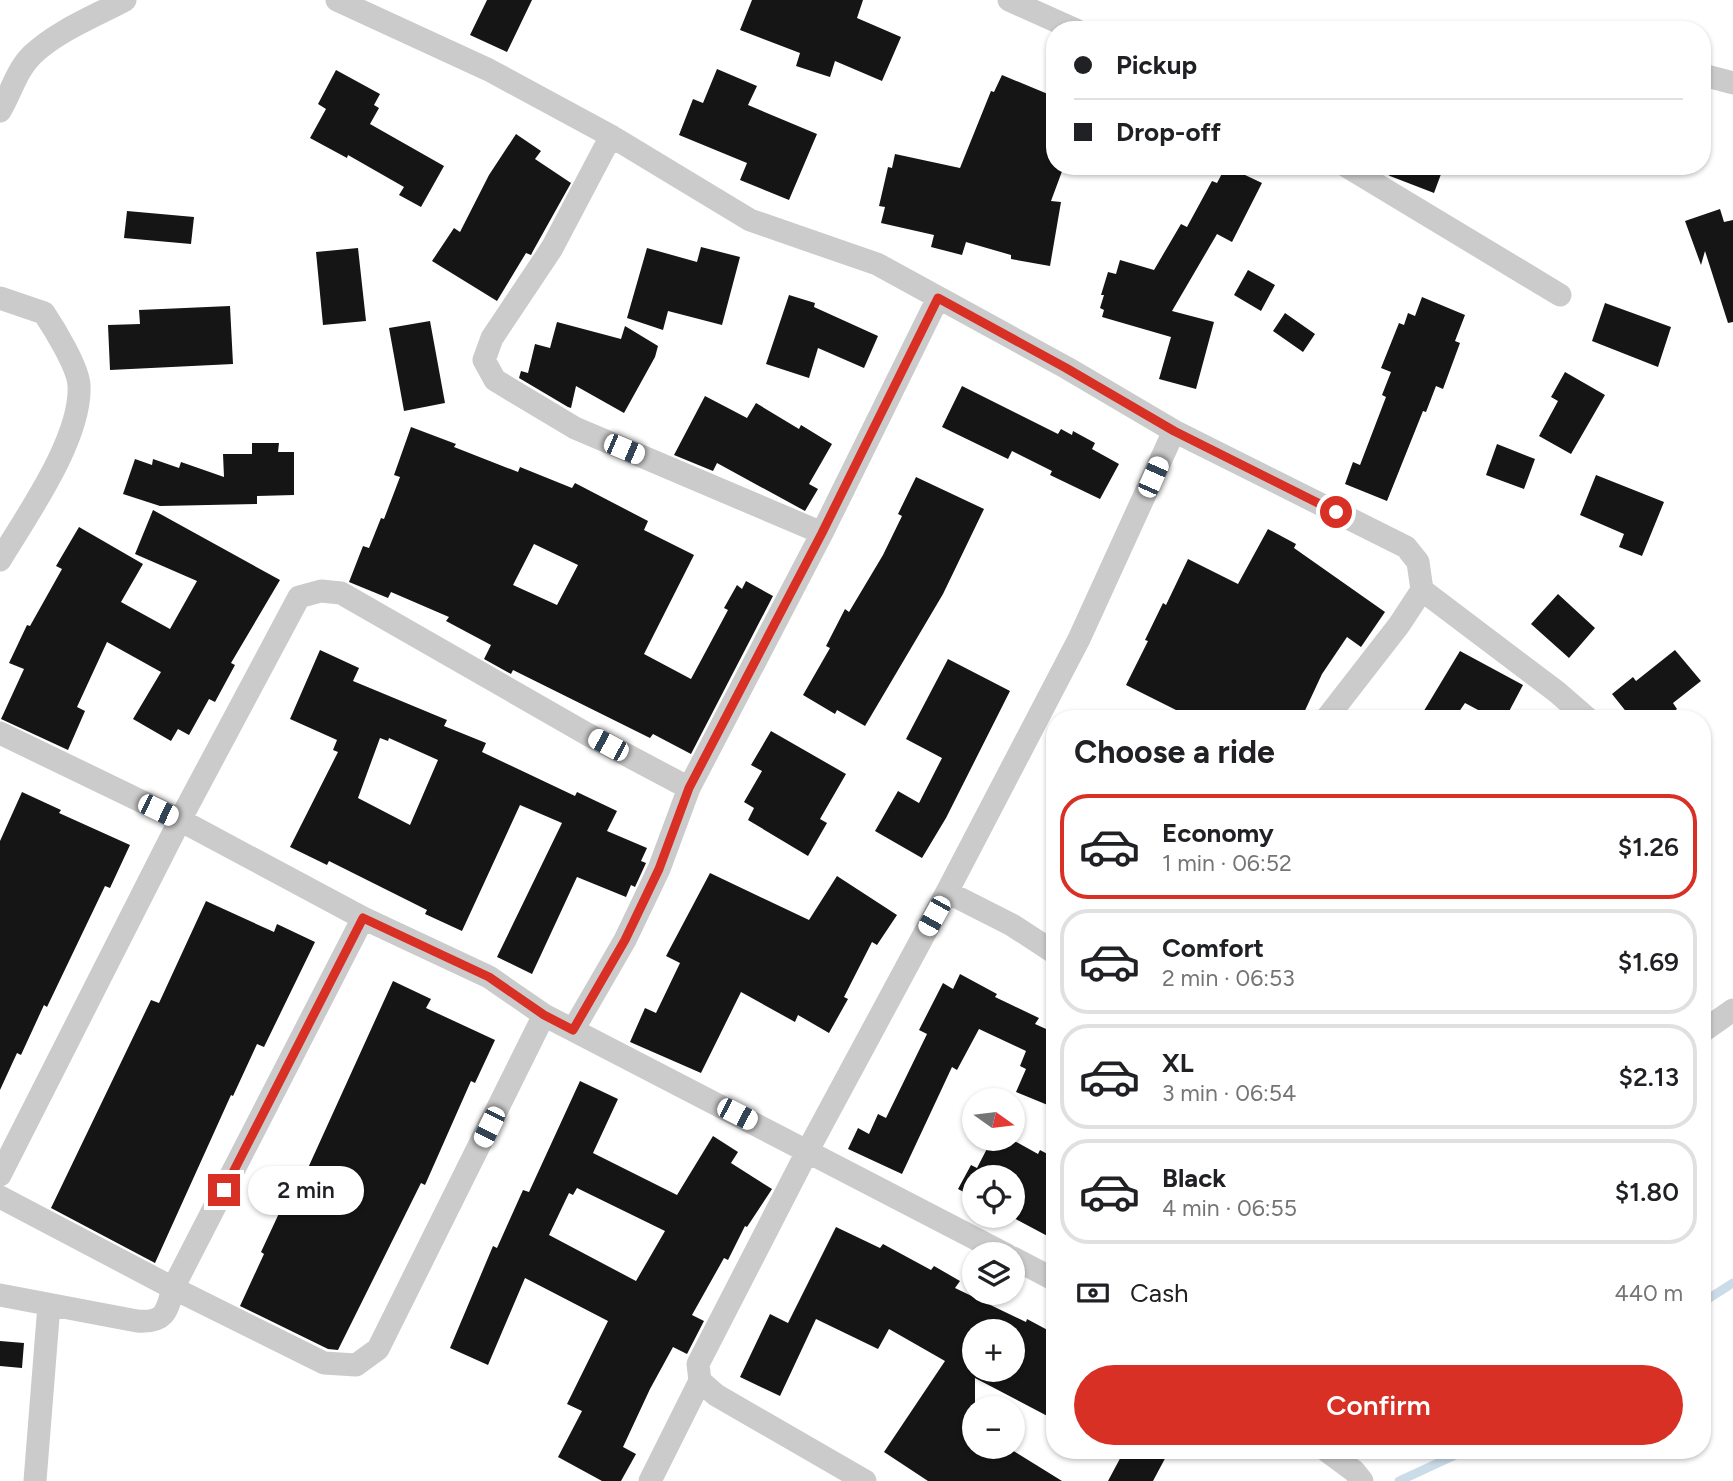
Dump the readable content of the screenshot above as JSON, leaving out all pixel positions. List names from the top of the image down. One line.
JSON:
{"north":"right","page":{"banner":["Pickup","Drop-off"],"heading":"Choose a ride","list":[{"name":"Economy","note":"1 min · 06:52","value":"$1.26"},{"name":"Comfort","note":"2 min · 06:53","value":"$1.69"},{"name":"XL","note":"3 min · 06:54","value":"$2.13"},{"name":"Black","note":"4 min · 06:55","value":"$1.80"}],"map_buttons":["+","−"],"bubble":"2 min","pay":["Cash","440 m"],"buttons":"Confirm"}}
